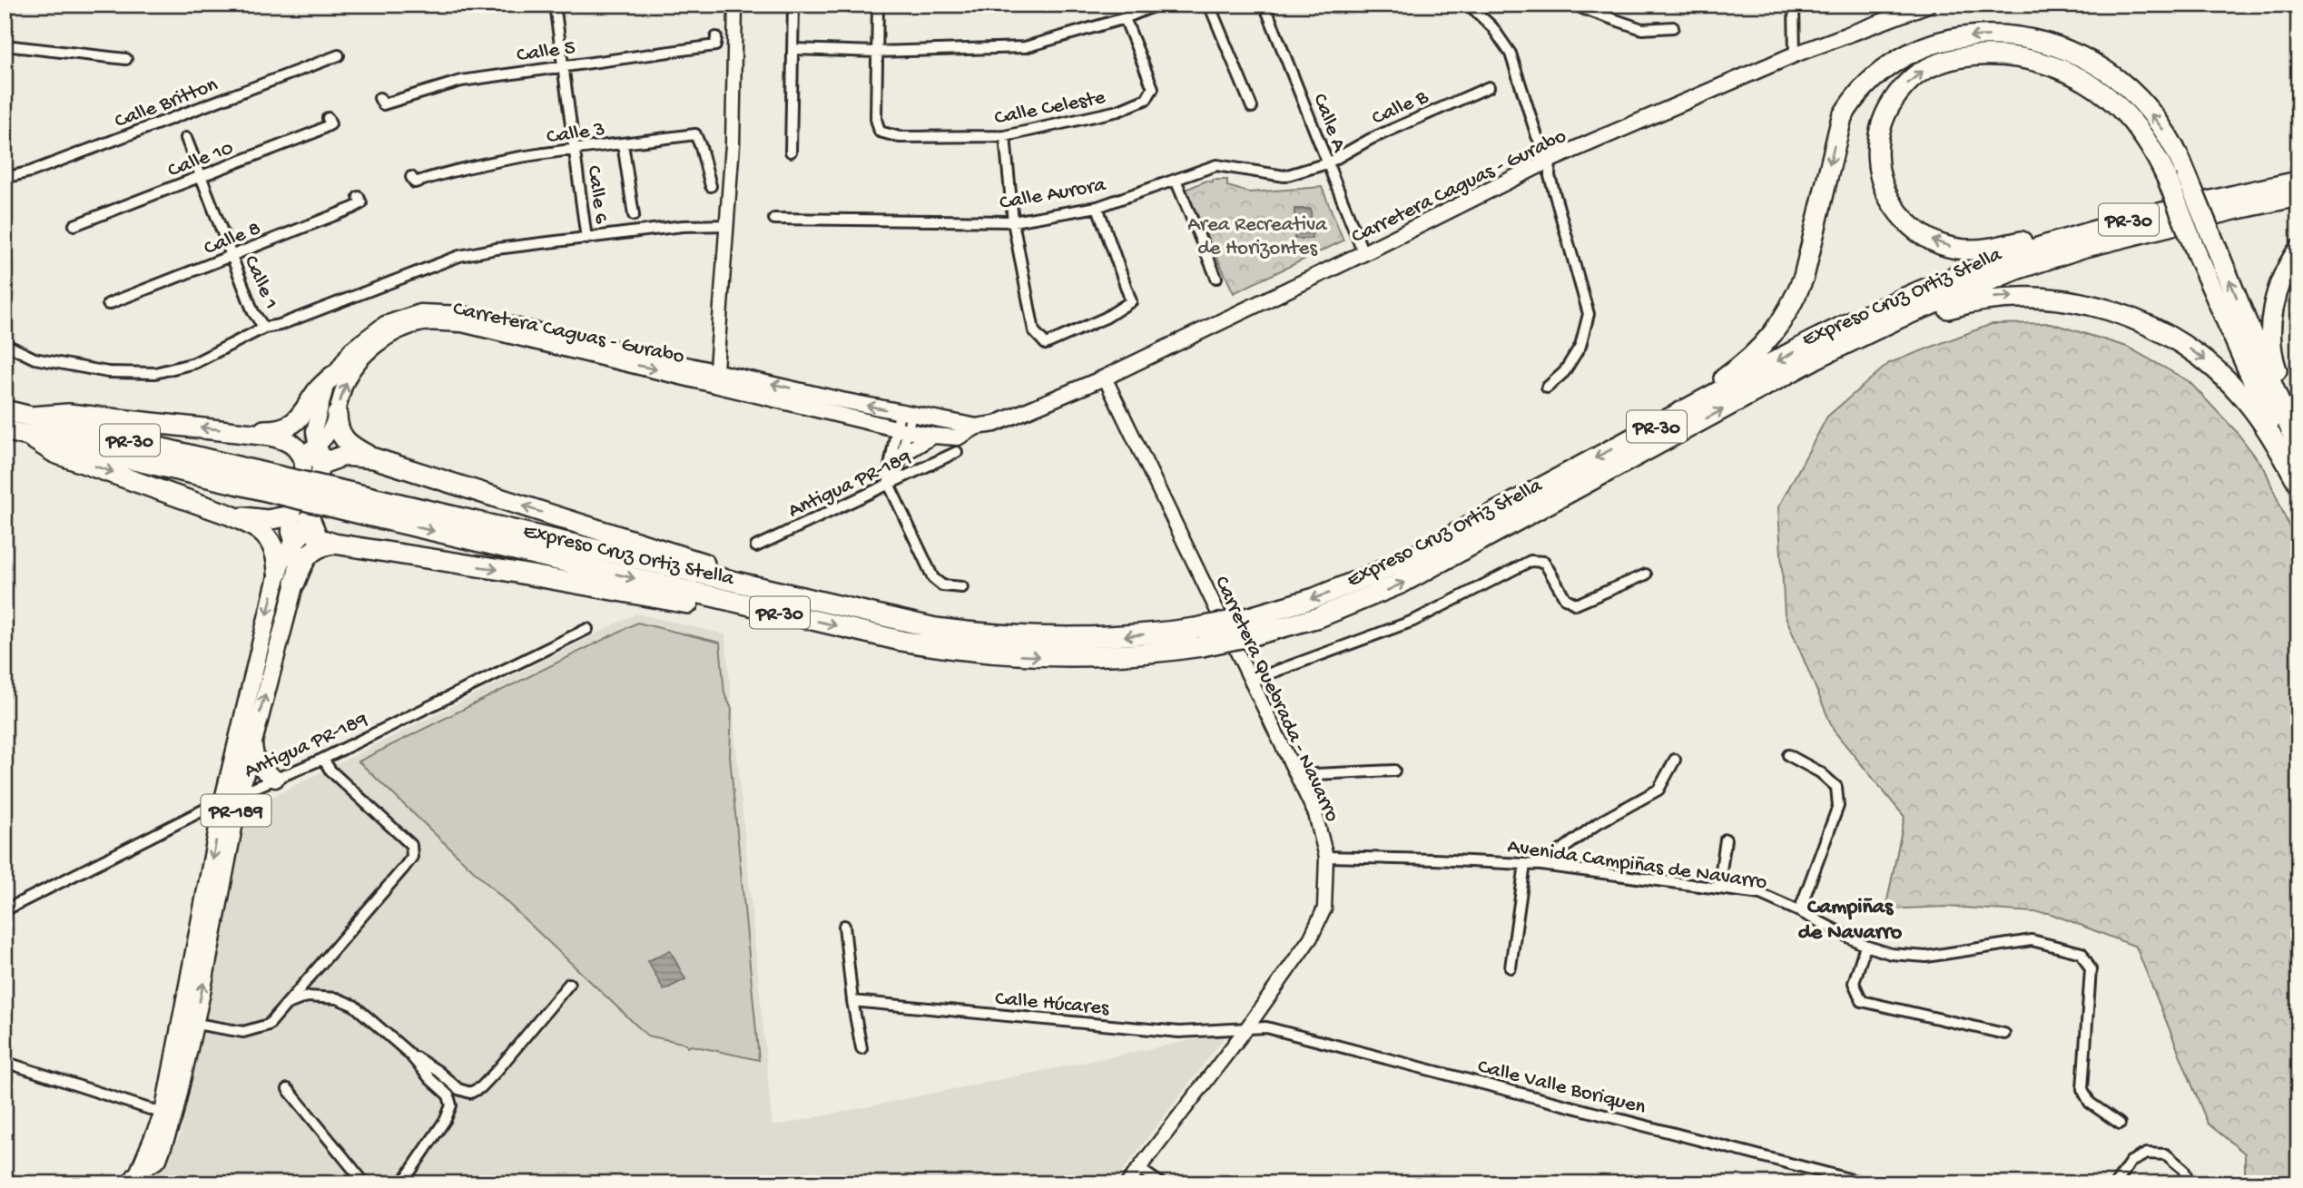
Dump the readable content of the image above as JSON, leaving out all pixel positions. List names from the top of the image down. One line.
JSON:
{"streets":{"highway":["PR-30","Expreso Cruz Ortiz Stella"],"main road":["Carretera Caguas - Gurabo","PR-189"],"street":["Calle 5","Calle Britton","Calle Celeste","Calle B","Calle A","Calle 3","Calle 10","Calle Aurora","Calle 6","Calle 8","Calle 1","Antigua PR-189","Carretera Quebrada - Navarro","Avenida Campiñas de Navarro","Calle Húcares","Calle Valle Boriquen"]},"crossings":[["Calle 5","Calle 6"],["Calle B","Calle A"],["Calle B","Calle Aurora"],["Calle A","Carretera Caguas - Gurabo"],["Calle A","Calle Aurora"],["Calle 3","Calle 6"],["Calle 10","Calle 1"],["Carretera Caguas - Gurabo","Carretera Quebrada - Navarro"],["Carretera Caguas - Gurabo","PR-189"],["Calle 6","Calle 1"],["Calle 8","Calle 1"],["Antigua PR-189","PR-189"],["Carretera Quebrada - Navarro","Avenida Campiñas de Navarro"],["Carretera Quebrada - Navarro","Calle Húcares"],["Carretera Quebrada - Navarro","Calle Valle Boriquen"],["Calle Húcares","Calle Valle Boriquen"]],"districts":["Campiñas de Navarro"],"parks":["Area Recreativa de Horizontes"]}
